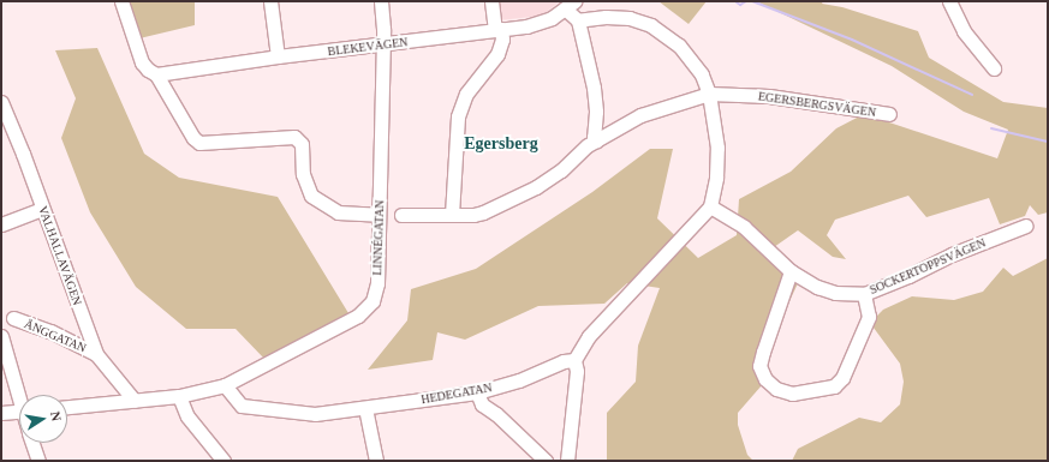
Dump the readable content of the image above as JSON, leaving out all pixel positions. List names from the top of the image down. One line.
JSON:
{"streets":{"street":["BLEKEVÄGEN","EGERSBERGSVÄGEN","LINNÉGATAN","VALHALLAVÄGEN","SOCKERTOPPSVÄGEN","ÄNGGATAN","HEDEGATAN"]},"crossings":[["BLEKEVÄGEN","LINNÉGATAN"],["LINNÉGATAN","HEDEGATAN"],["VALHALLAVÄGEN","ÄNGGATAN"]],"districts":["Egersberg"],"north":"right"}
